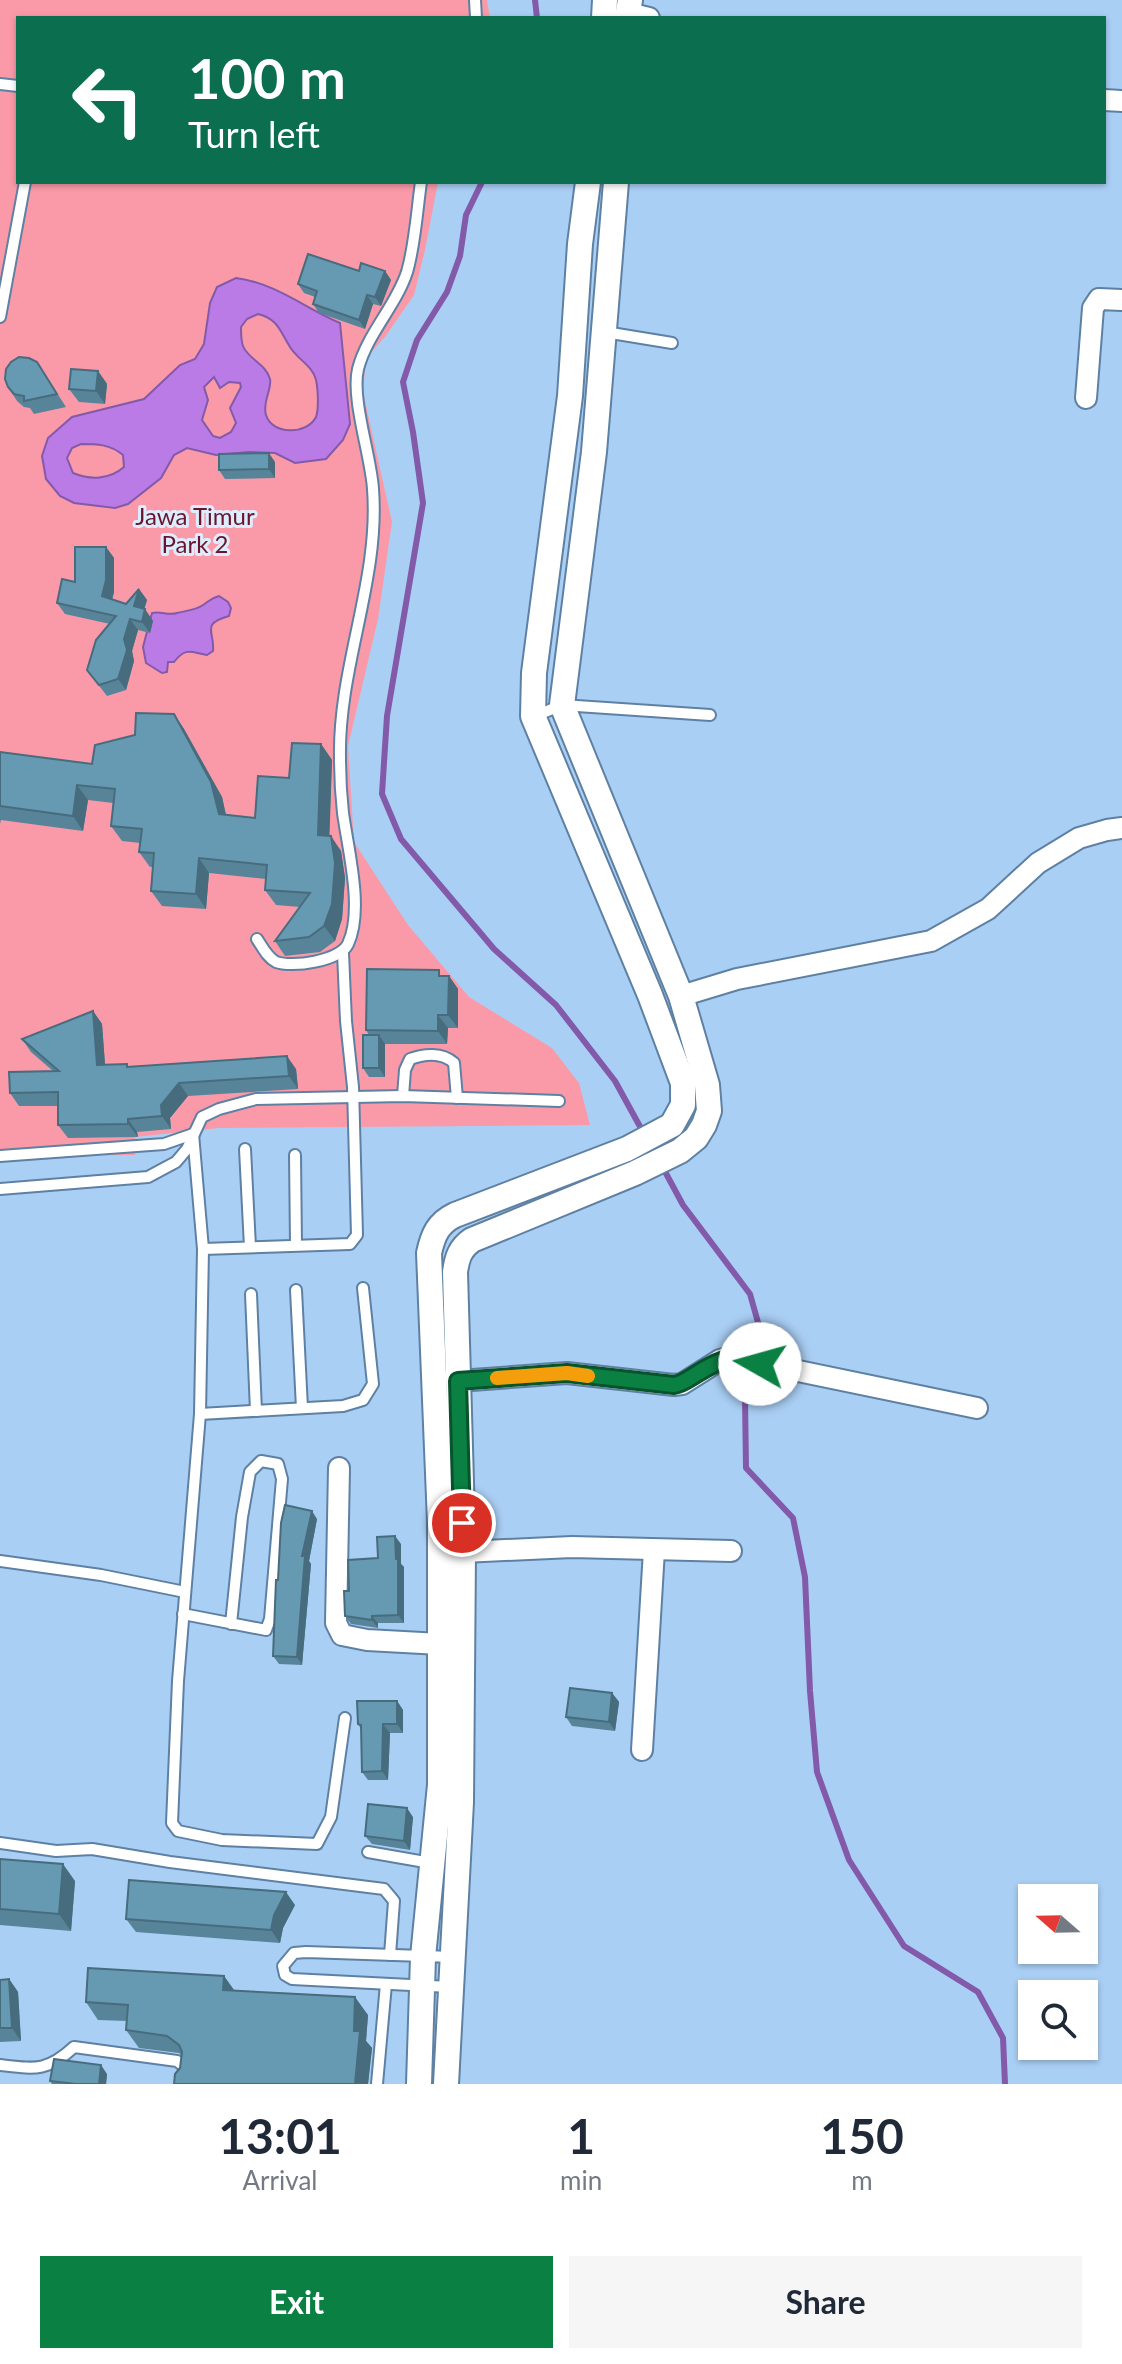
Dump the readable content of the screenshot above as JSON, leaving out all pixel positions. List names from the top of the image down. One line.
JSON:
{"parks":["Jawa Timur Park 2"],"north":"left","page":{"turn":["100 m","Turn left"],"eta":["13:01","Arrival","1","min","150","m"],"buttons":["Exit","Share"]}}
